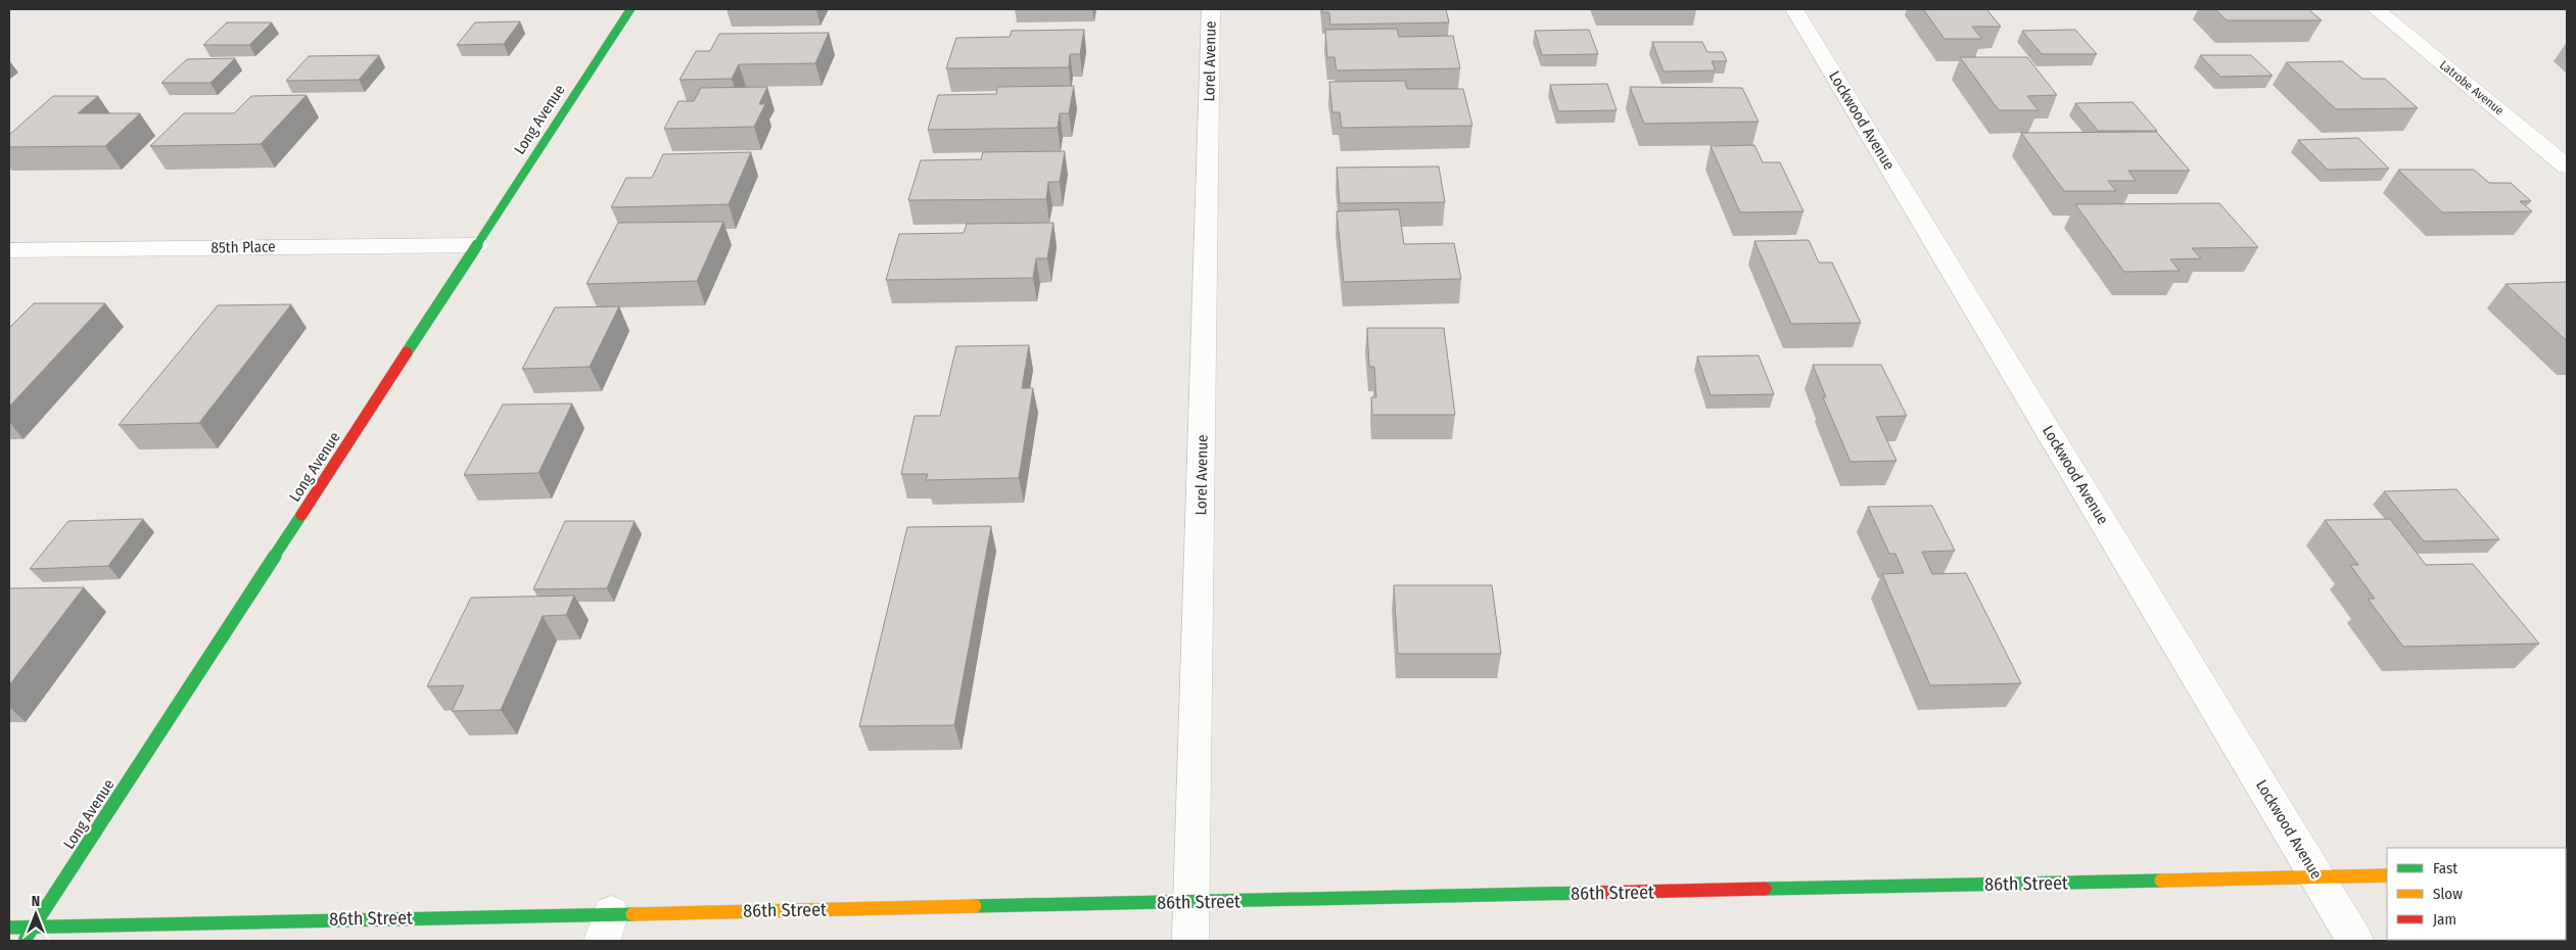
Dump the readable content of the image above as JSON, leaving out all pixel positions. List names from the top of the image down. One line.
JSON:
{"streets":{"street":["Lorel Avenue","Latrobe Avenue","Long Avenue","Lockwood Avenue","85th Place","86th Street"]},"crossings":[["Lorel Avenue","86th Street"],["Long Avenue","85th Place"],["Long Avenue","86th Street"],["Lockwood Avenue","86th Street"]],"legend":["Fast","Slow","Jam"],"north":"top"}
